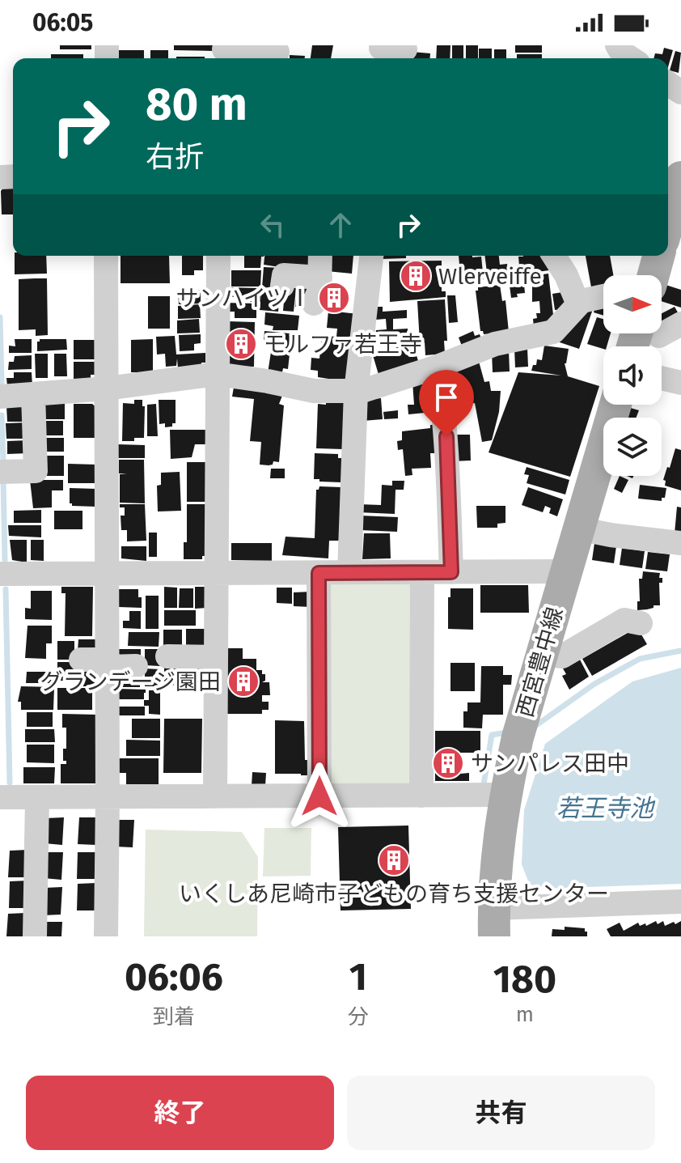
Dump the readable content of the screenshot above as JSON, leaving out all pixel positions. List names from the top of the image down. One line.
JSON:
{"streets":{"main road":["西宮豊中線"]},"water":["若王寺池"],"places":{"building":["Wlerveiffe","サンハイツⅠ","モルファ若王寺","グランデージ園田","サンパレス田中","いくしあ尼崎市子どもの育ち支援センター"]},"north":"right","page":{"status":"06:05","turn":["80 m","右折"],"eta":["06:06","到着","1","分","180","m"],"buttons":["終了","共有"]}}
